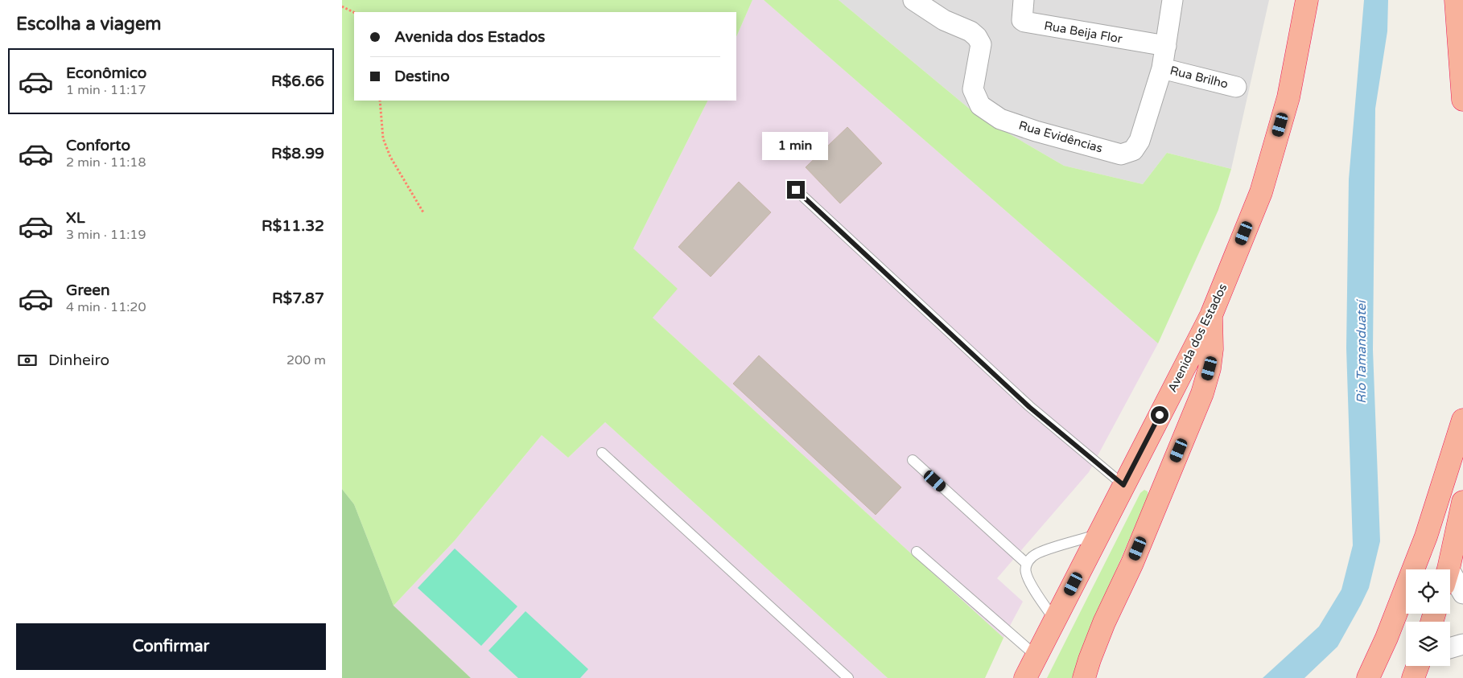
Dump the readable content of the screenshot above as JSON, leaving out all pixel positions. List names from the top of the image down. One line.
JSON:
{"streets":{"highway":["Avenida dos Estados"],"street":["Rua Beija Flor","Rua Brilho","Rua Evidências"]},"crossings":[["Rua Beija Flor","Rua Evidências"],["Rua Brilho","Rua Evidências"]],"water":["Rio Tamanduateí"],"page":{"heading":"Escolha a viagem","banner":["Avenida dos Estados","Destino"],"list":[{"name":"Econômico","note":"1 min · 11:17","value":"R$6.66"},{"name":"Conforto","note":"2 min · 11:18","value":"R$8.99"},{"name":"XL","note":"3 min · 11:19","value":"R$11.32"},{"name":"Green","note":"4 min · 11:20","value":"R$7.87"}],"bubble":"1 min","pay":["Dinheiro","200 m"],"buttons":"Confirmar"}}
